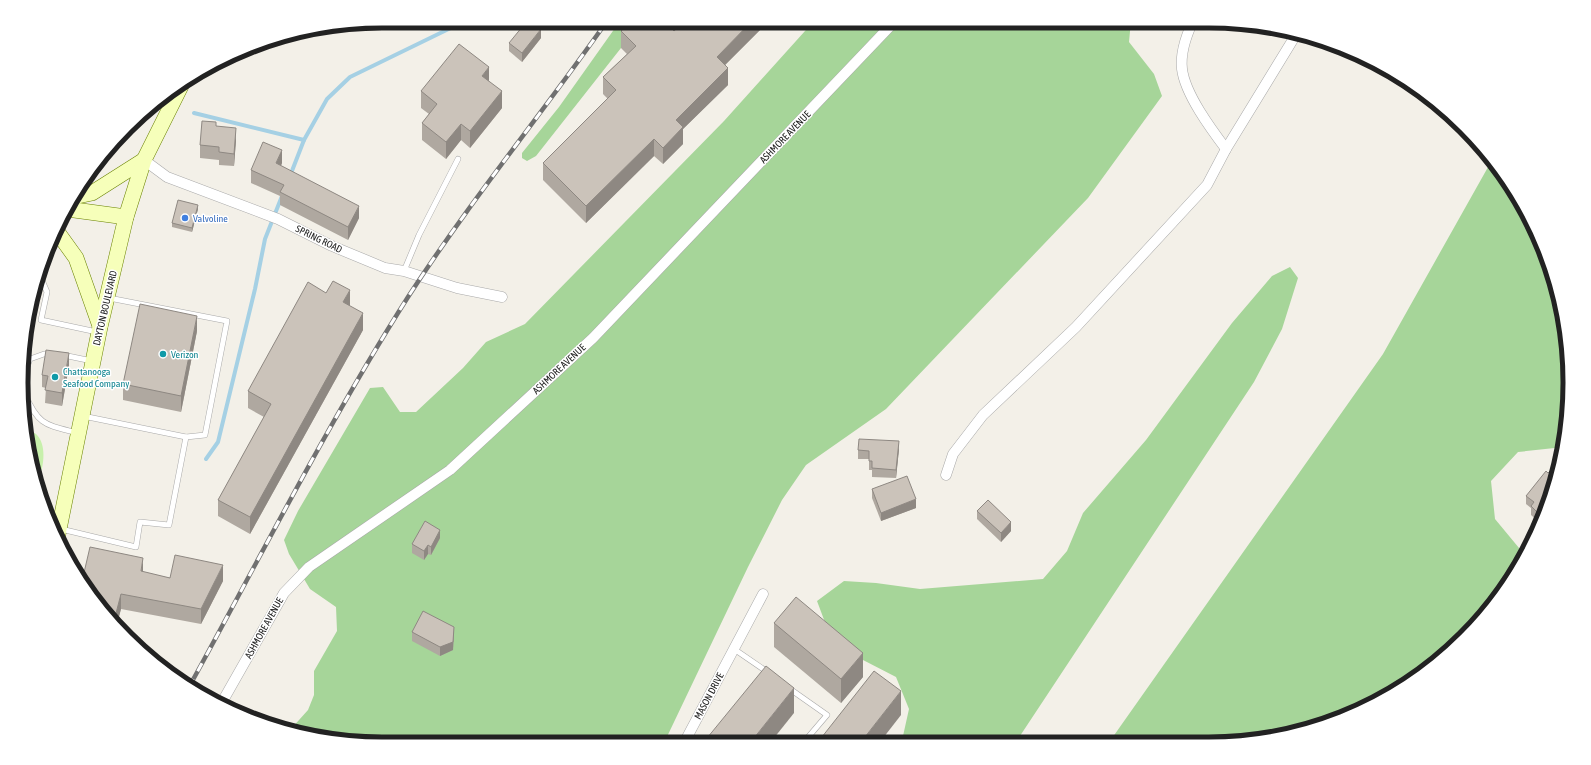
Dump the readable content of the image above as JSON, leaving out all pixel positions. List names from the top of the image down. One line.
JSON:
{"streets":{"main road":["DAYTON BOULEVARD"],"street":["ASHMORE AVENUE","SPRING ROAD","MASON DRIVE"]},"crossings":[["SPRING ROAD","DAYTON BOULEVARD"]],"places":["Valvoline","Verizon","Chattanooga Seafood Company"]}
